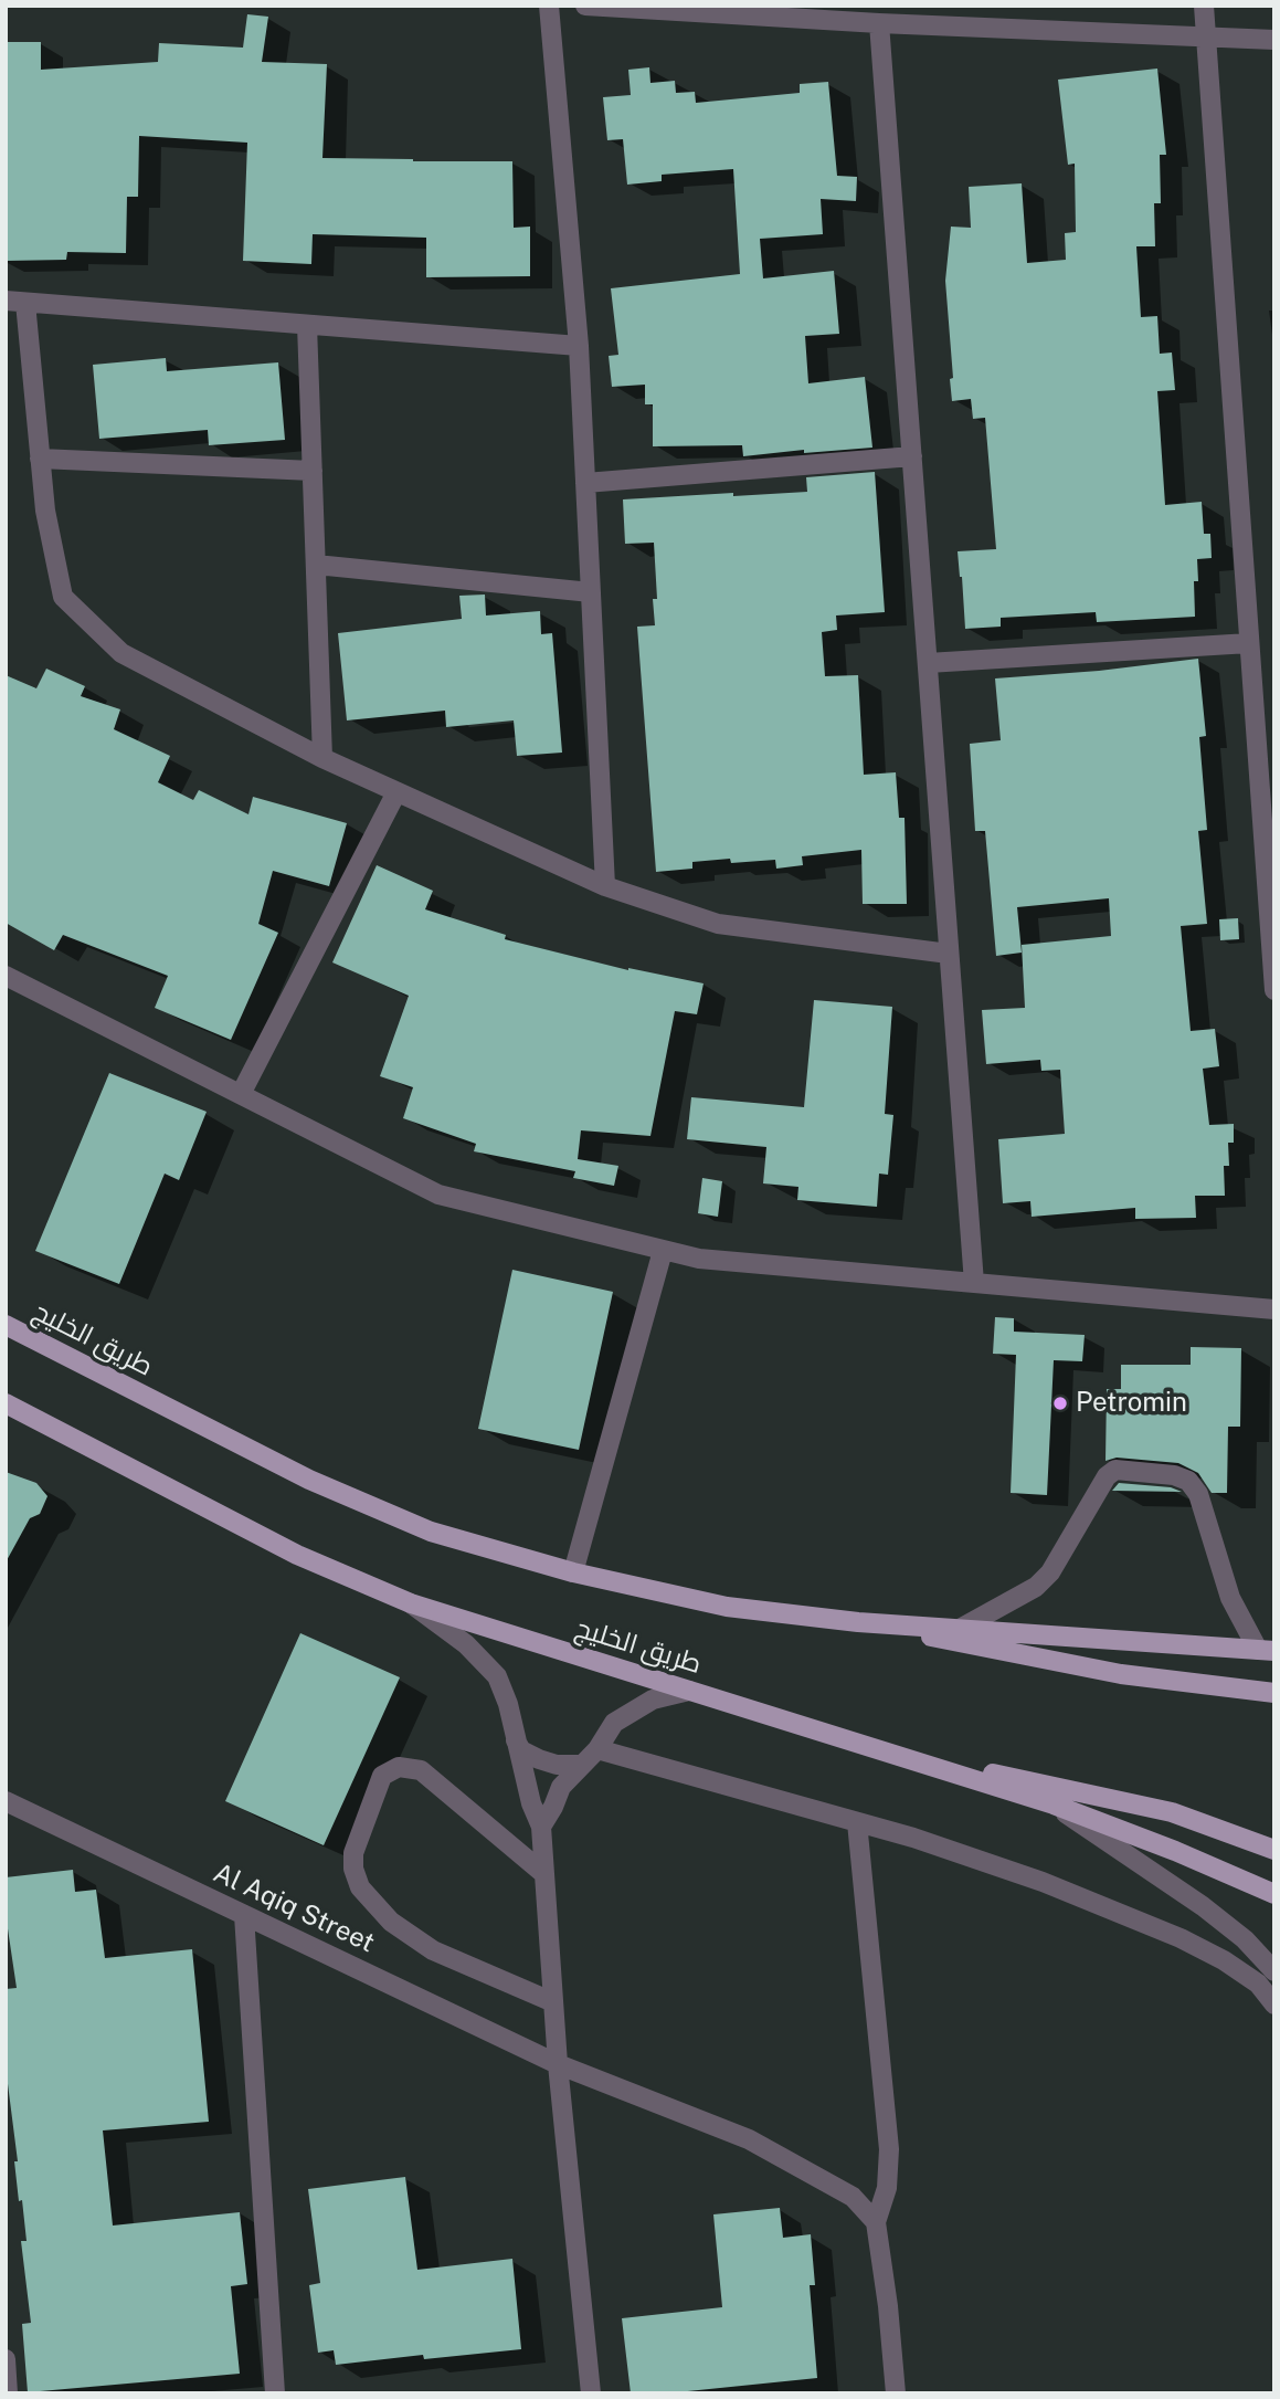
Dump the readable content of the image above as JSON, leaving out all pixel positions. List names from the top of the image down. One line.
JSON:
{"streets":{"main road":["طريق الخليج"],"street":["Al Aqiq Street"]},"places":["Petromin"]}
